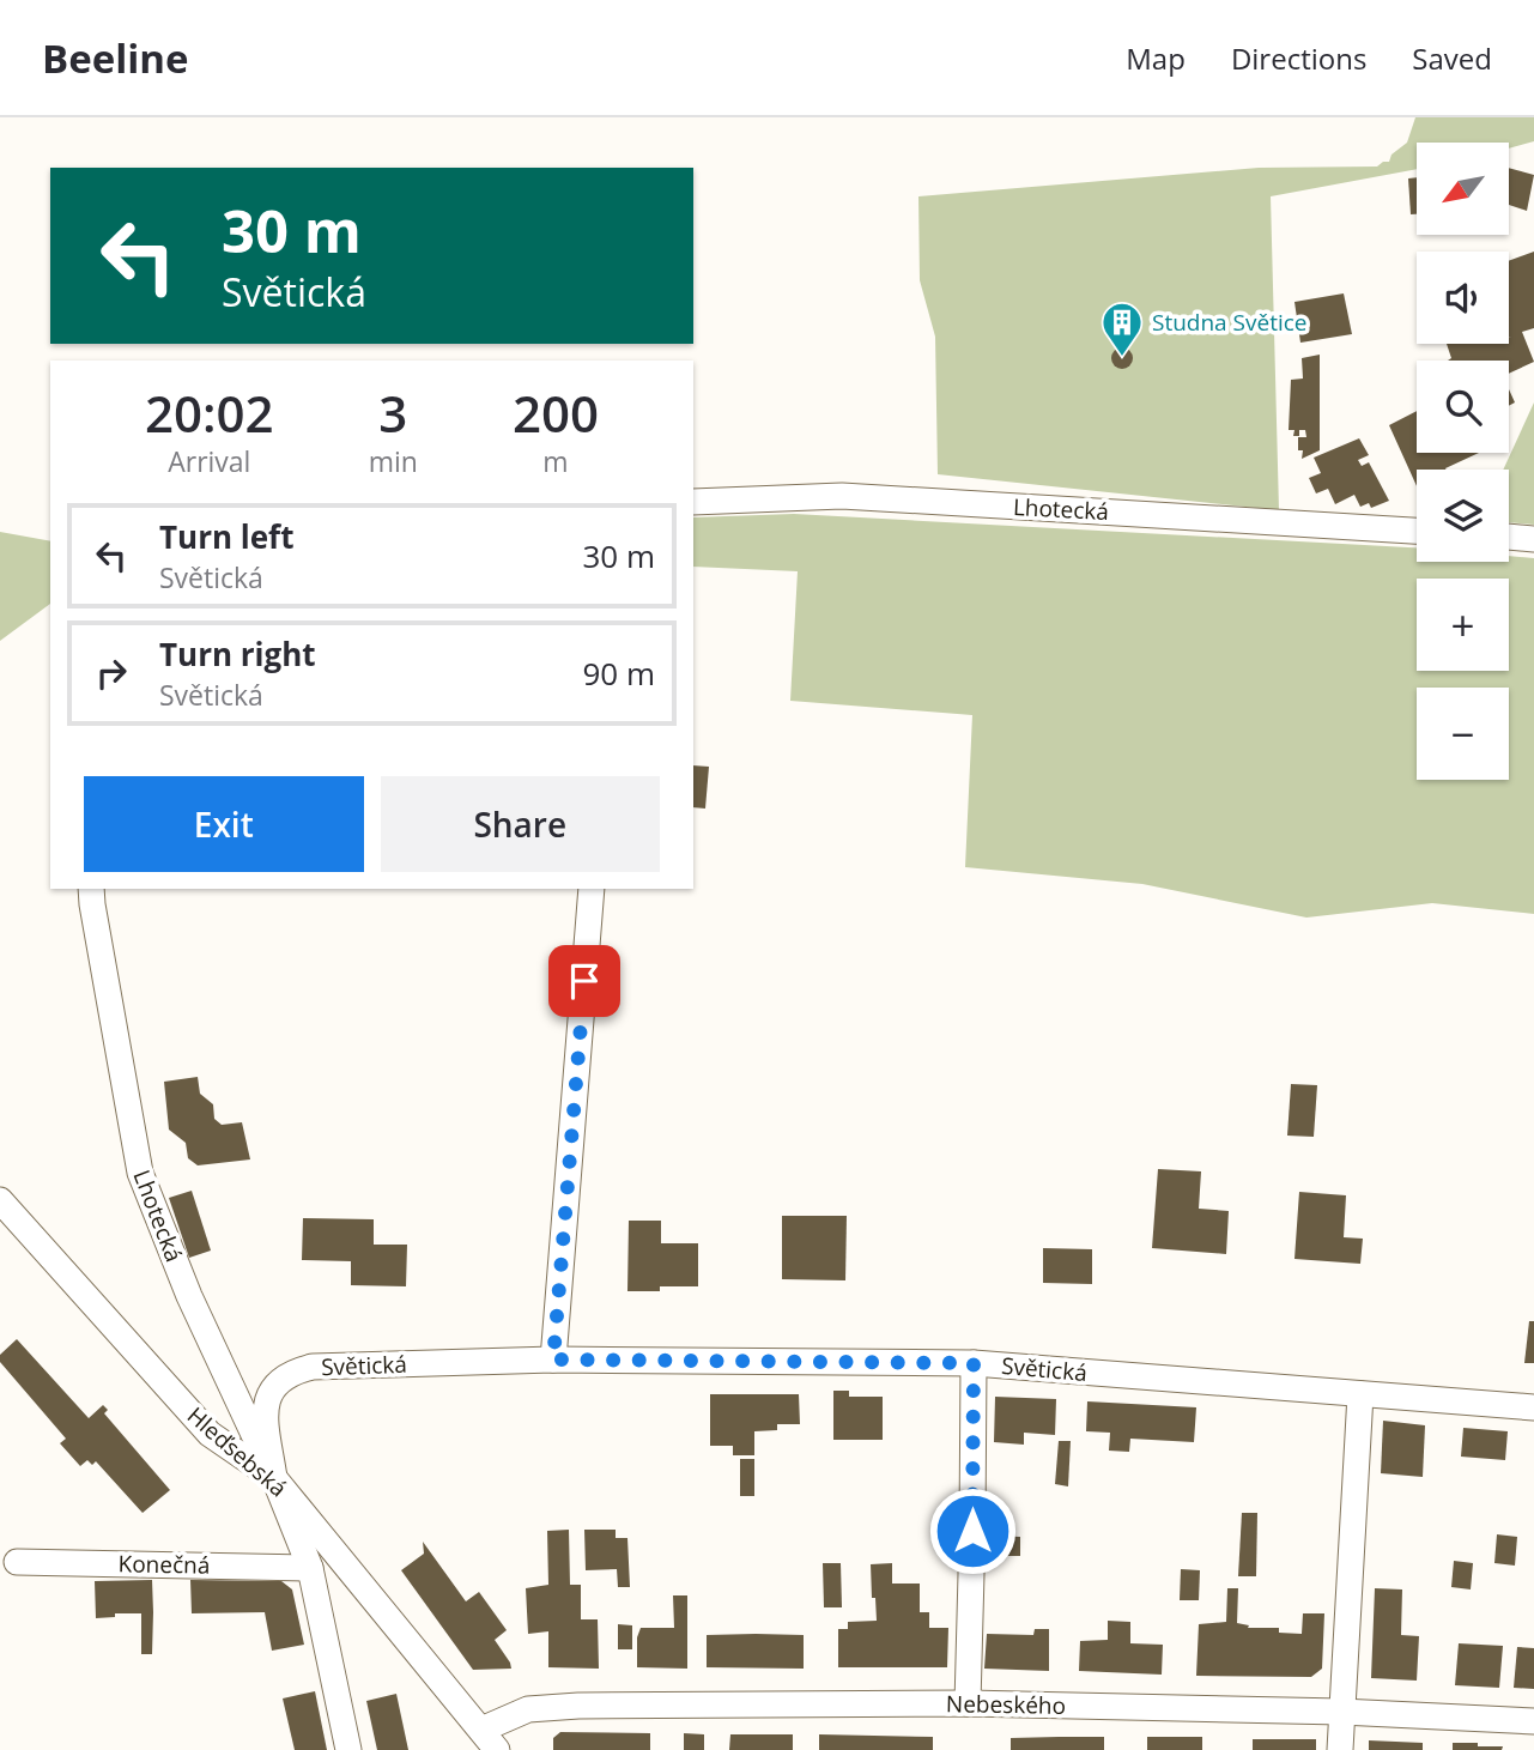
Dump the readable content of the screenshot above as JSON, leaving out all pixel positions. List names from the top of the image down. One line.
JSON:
{"streets":{"street":["Lhotecká","Světická","Hleďsebská","Konečná","Nebeského"]},"crossings":[["Lhotecká","Světická"],["Lhotecká","Hleďsebská"],["Světická","Hleďsebská"],["Hleďsebská","Nebeského"]],"places":{"building":["Studna Světice"]},"north":"bottom left","page":{"header":"Beeline","nav":["Map","Directions","Saved"],"map_buttons":["+","−"],"turn":["30 m","Světická"],"eta":["20:02","Arrival","3","min","200","m"],"list":[{"name":"Turn left","note":"Světická","value":"30 m"},{"name":"Turn right","note":"Světická","value":"90 m"}],"buttons":["Exit","Share"]}}
